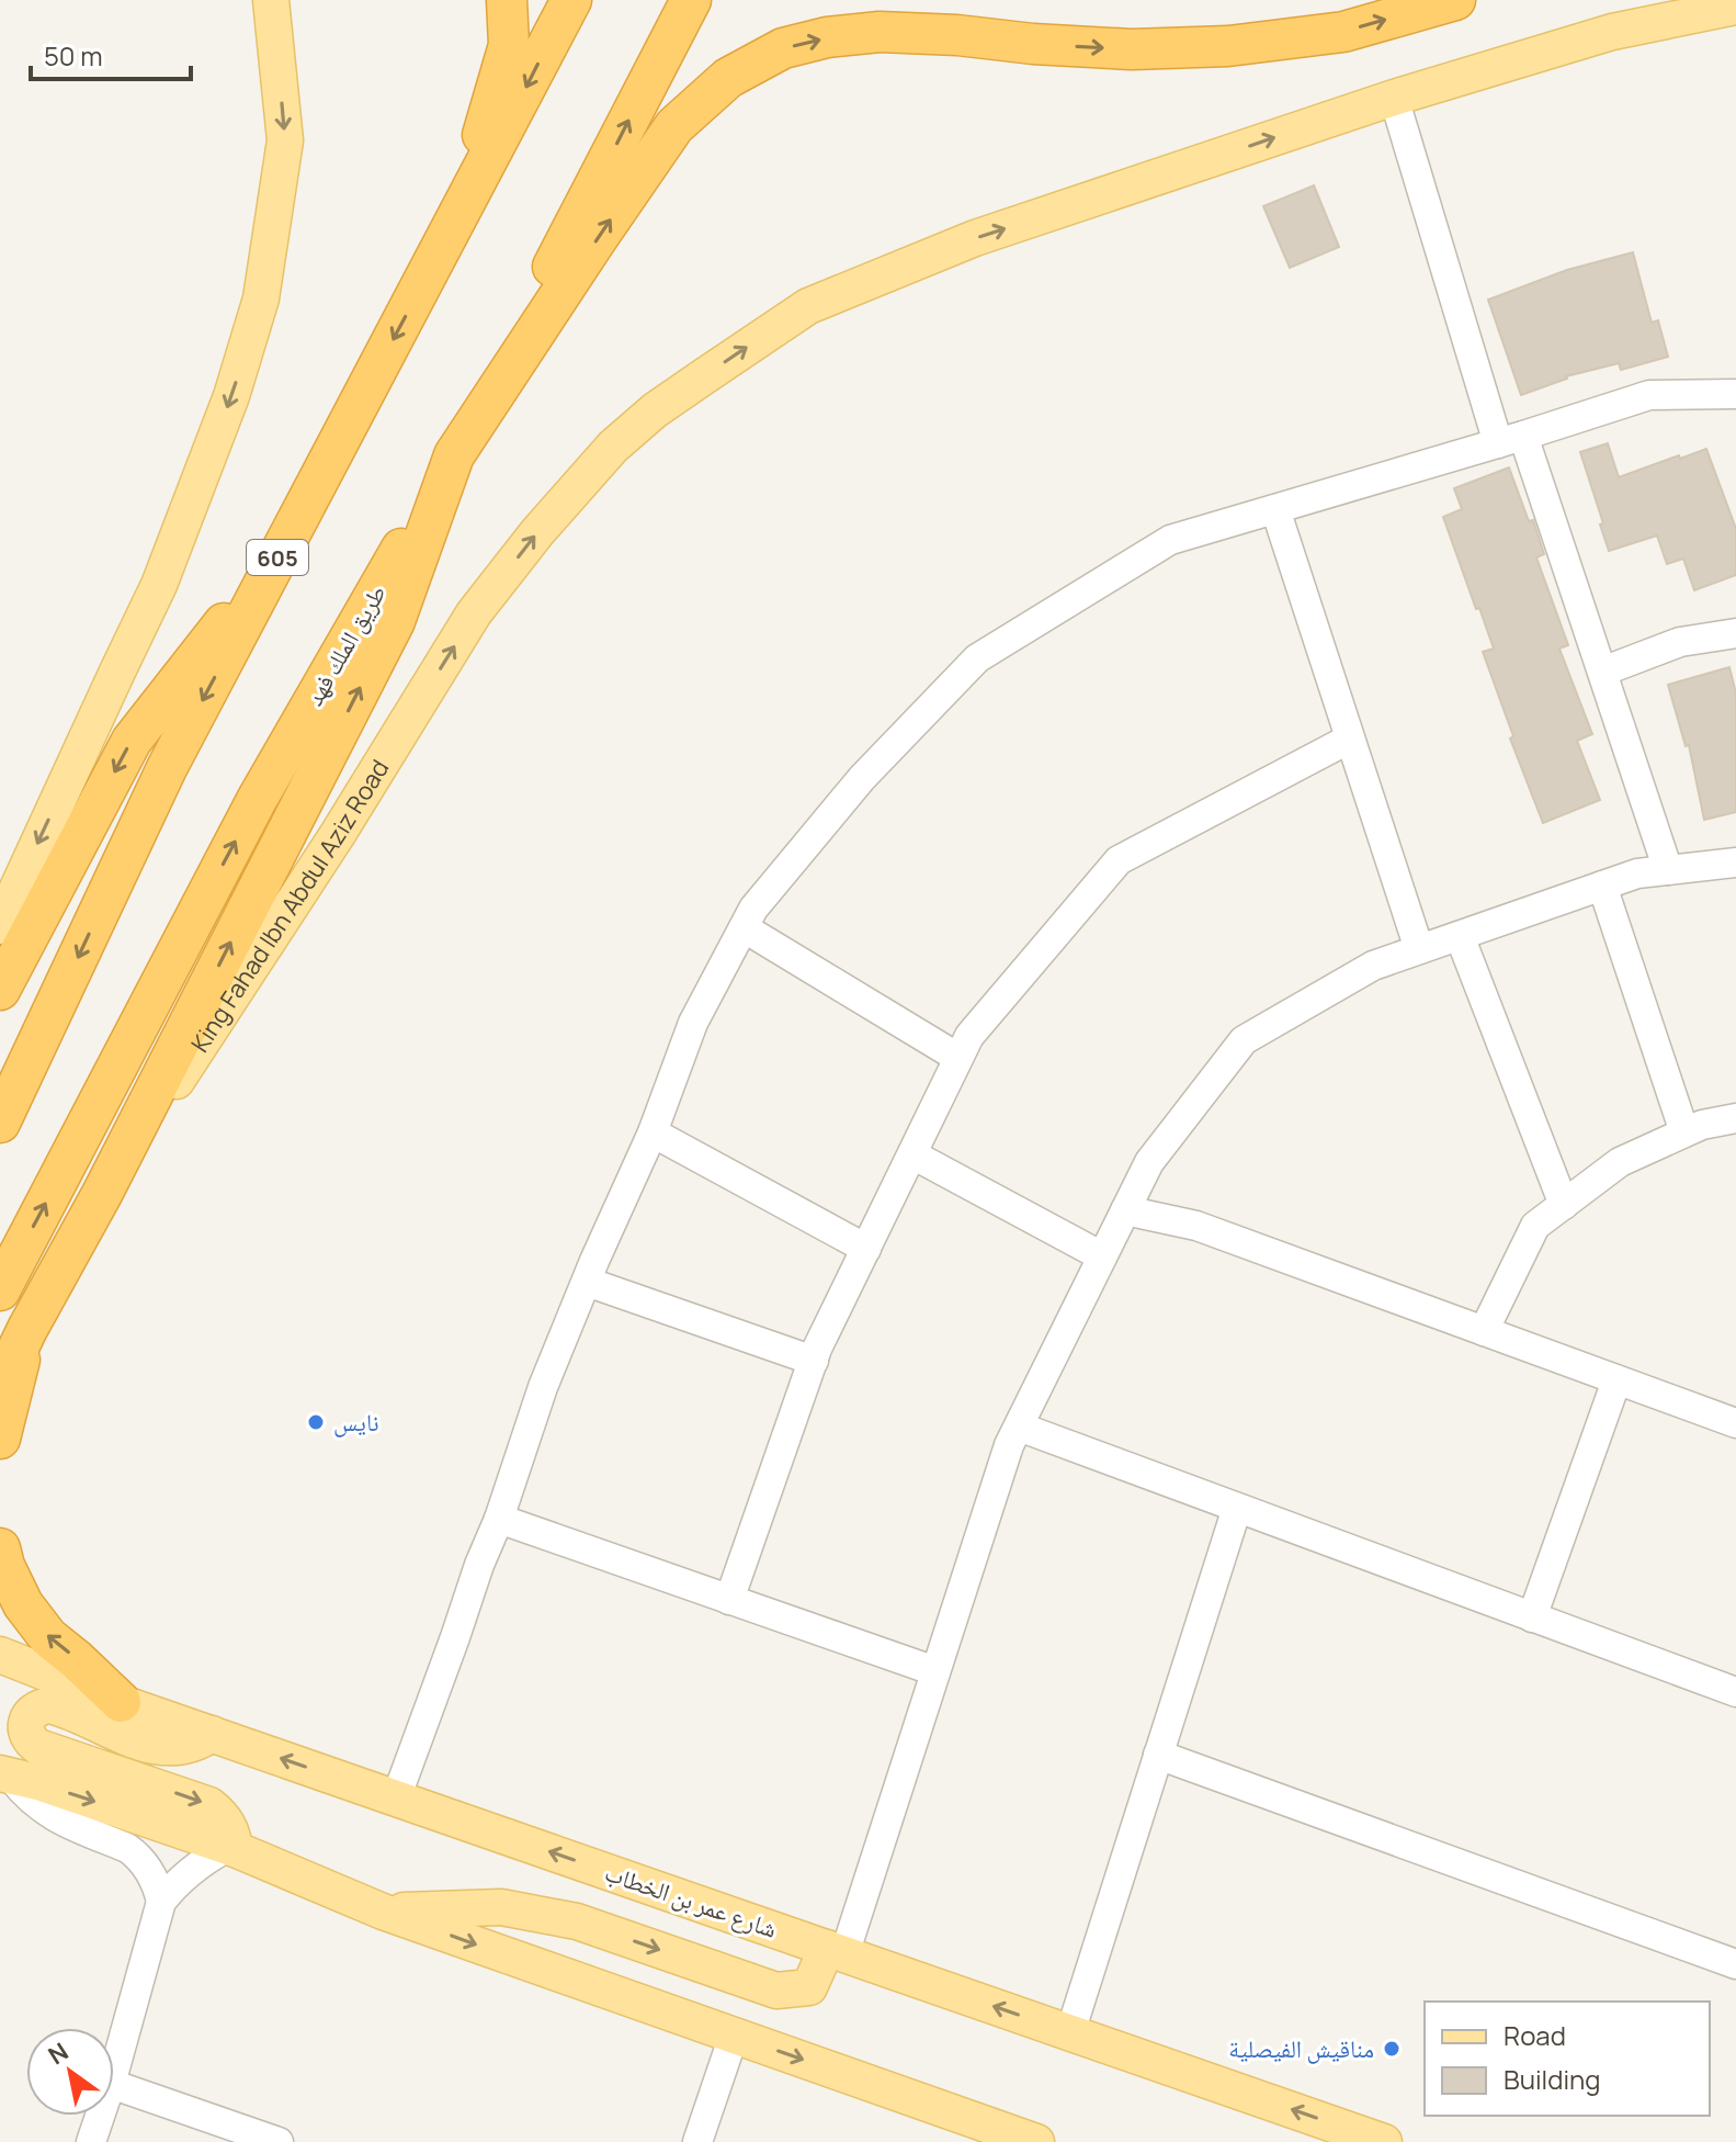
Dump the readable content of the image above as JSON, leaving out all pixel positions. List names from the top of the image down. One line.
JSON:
{"streets":{"highway":["605","طريق الملك فهد"],"main road":["King Fahad Ibn Abdul Aziz Road","شارع عمر بن الخطاب"]},"one_way":["King Fahad Ibn Abdul Aziz Road"],"places":["نايس","مناقيش الفيصلية"],"legend":["Road","Building"],"scale_bar":"50 m","north":"top left"}
